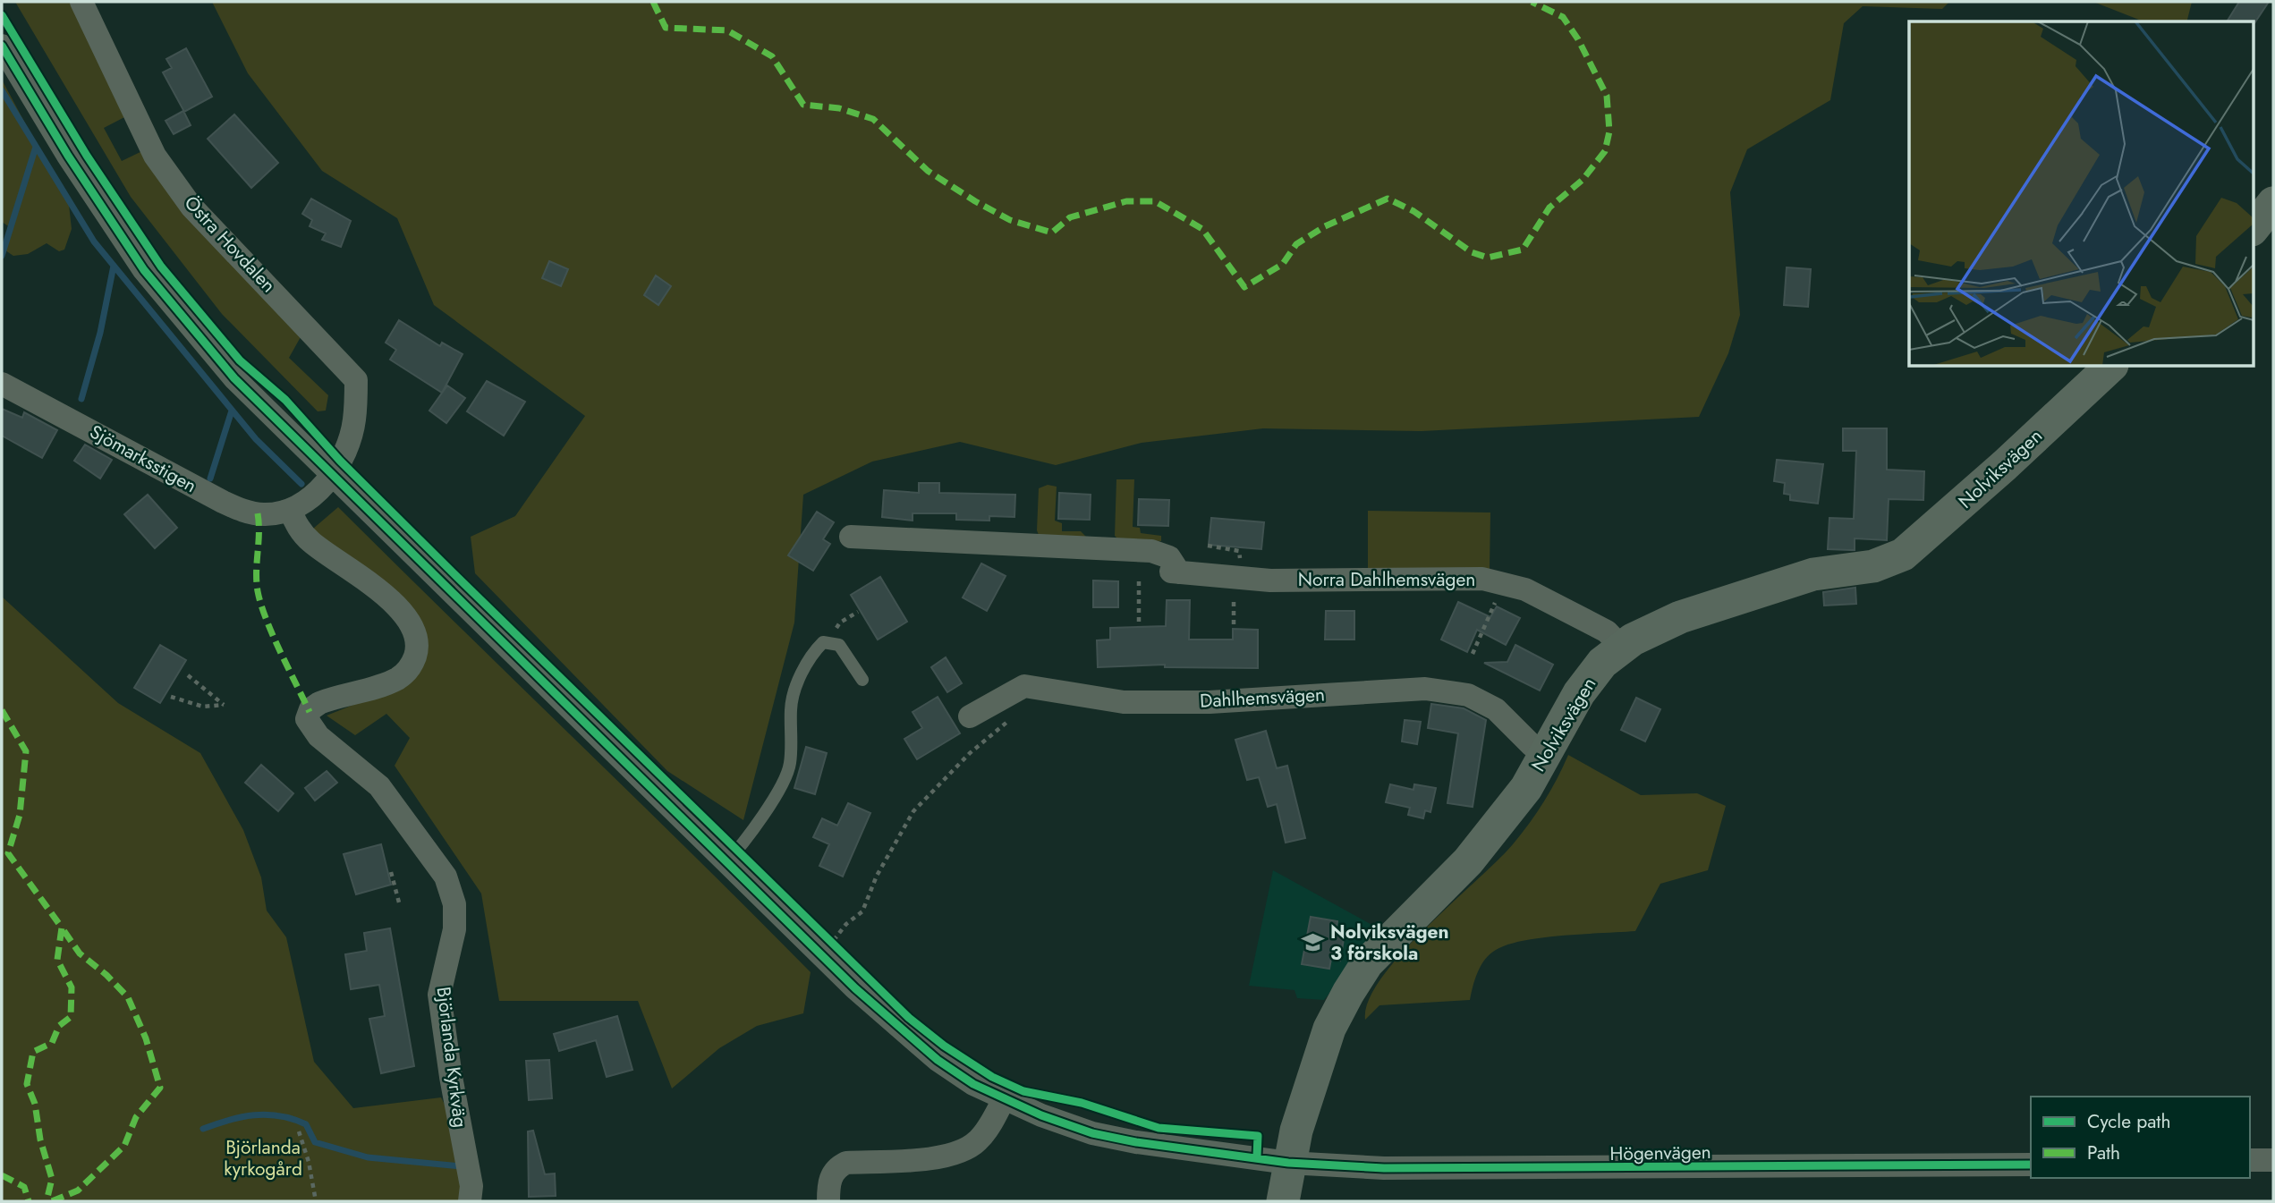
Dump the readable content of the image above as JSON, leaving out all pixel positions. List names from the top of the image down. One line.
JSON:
{"streets":{"street":["Östra Hovdalen","Sjömarksstigen","Nolviksvägen","Norra Dahlhemsvägen","Dahlhemsvägen","Björlanda Kyrkväg","Högenvägen"]},"crossings":[["Östra Hovdalen","Högenvägen"],["Sjömarksstigen","Björlanda Kyrkväg"],["Nolviksvägen","Norra Dahlhemsvägen"],["Nolviksvägen","Dahlhemsvägen"],["Nolviksvägen","Högenvägen"]],"parks":["Björlanda kyrkogård"],"places":{"school or university":["Nolviksvägen 3 förskola"]},"legend":["Cycle path","Path"]}
